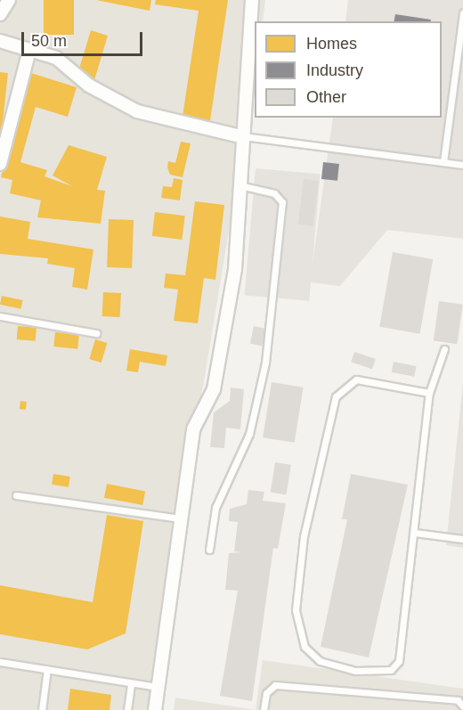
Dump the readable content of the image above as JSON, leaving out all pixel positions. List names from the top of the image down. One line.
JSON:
{"legend":["Homes","Industry","Other"],"scale_bar":"50 m"}
